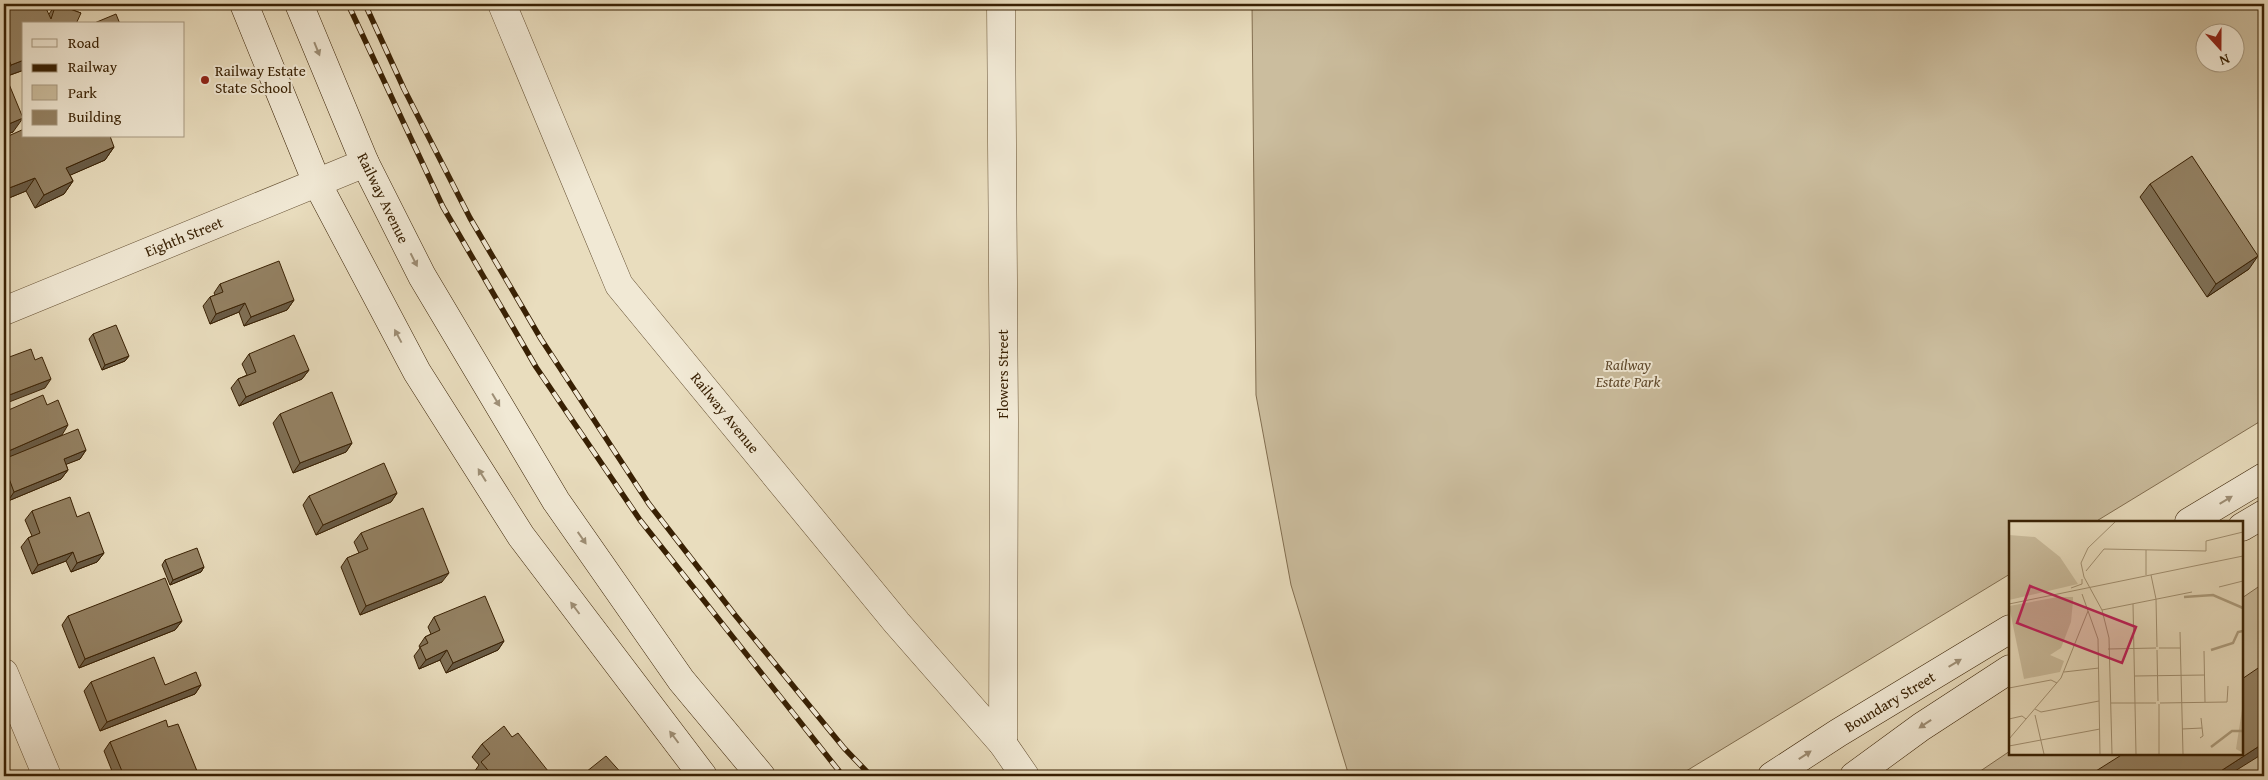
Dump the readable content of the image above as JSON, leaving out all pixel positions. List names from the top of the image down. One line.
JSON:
{"streets":{"main road":["Railway Avenue","Eighth Street","Flowers Street","Boundary Street"]},"crossings":[["Railway Avenue","Eighth Street"],["Railway Avenue","Flowers Street"]],"parks":["Railway Estate Park"],"places":["Railway Estate State School"],"legend":["Road","Railway","Park","Building"],"north":"bottom"}
